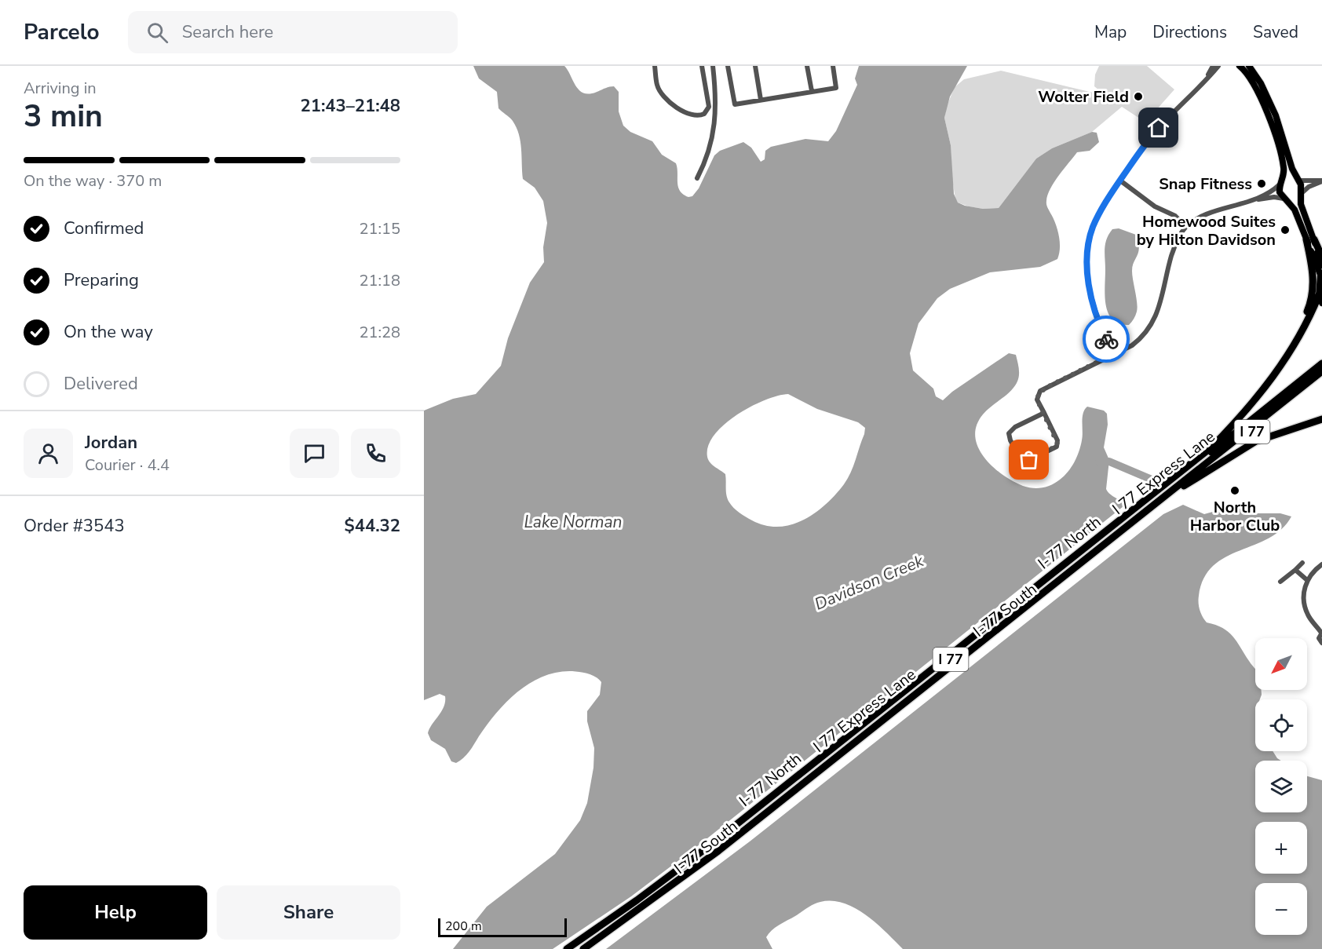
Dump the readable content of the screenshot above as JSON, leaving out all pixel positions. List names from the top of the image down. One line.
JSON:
{"streets":{"highway":["I 77","I 77 Express Lane","I-77 North","I-77 South"]},"crossings":[["I 77","I-77 North"]],"water":["Lake Norman","Davidson Creek"],"places":["Wolter Field","Snap Fitness","Homewood Suites by Hilton Davidson","North Harbor Club"],"scale_bar":"200 m","north":"bottom left","page":{"header":"Parcelo","search":"Search here","nav":["Map","Directions","Saved"],"heading":["3 min","Arriving in","21:43–21:48"],"panel":["Jordan","Courier · 4.4","Order #3543","$44.32"],"bar":"On the way · 370 m","list":[["Confirmed","21:15"],["Preparing","21:18"],["On the way","21:28"],"Delivered"],"map_buttons":["+","−"],"buttons":["Help","Share"],"scale":"200 m"}}
